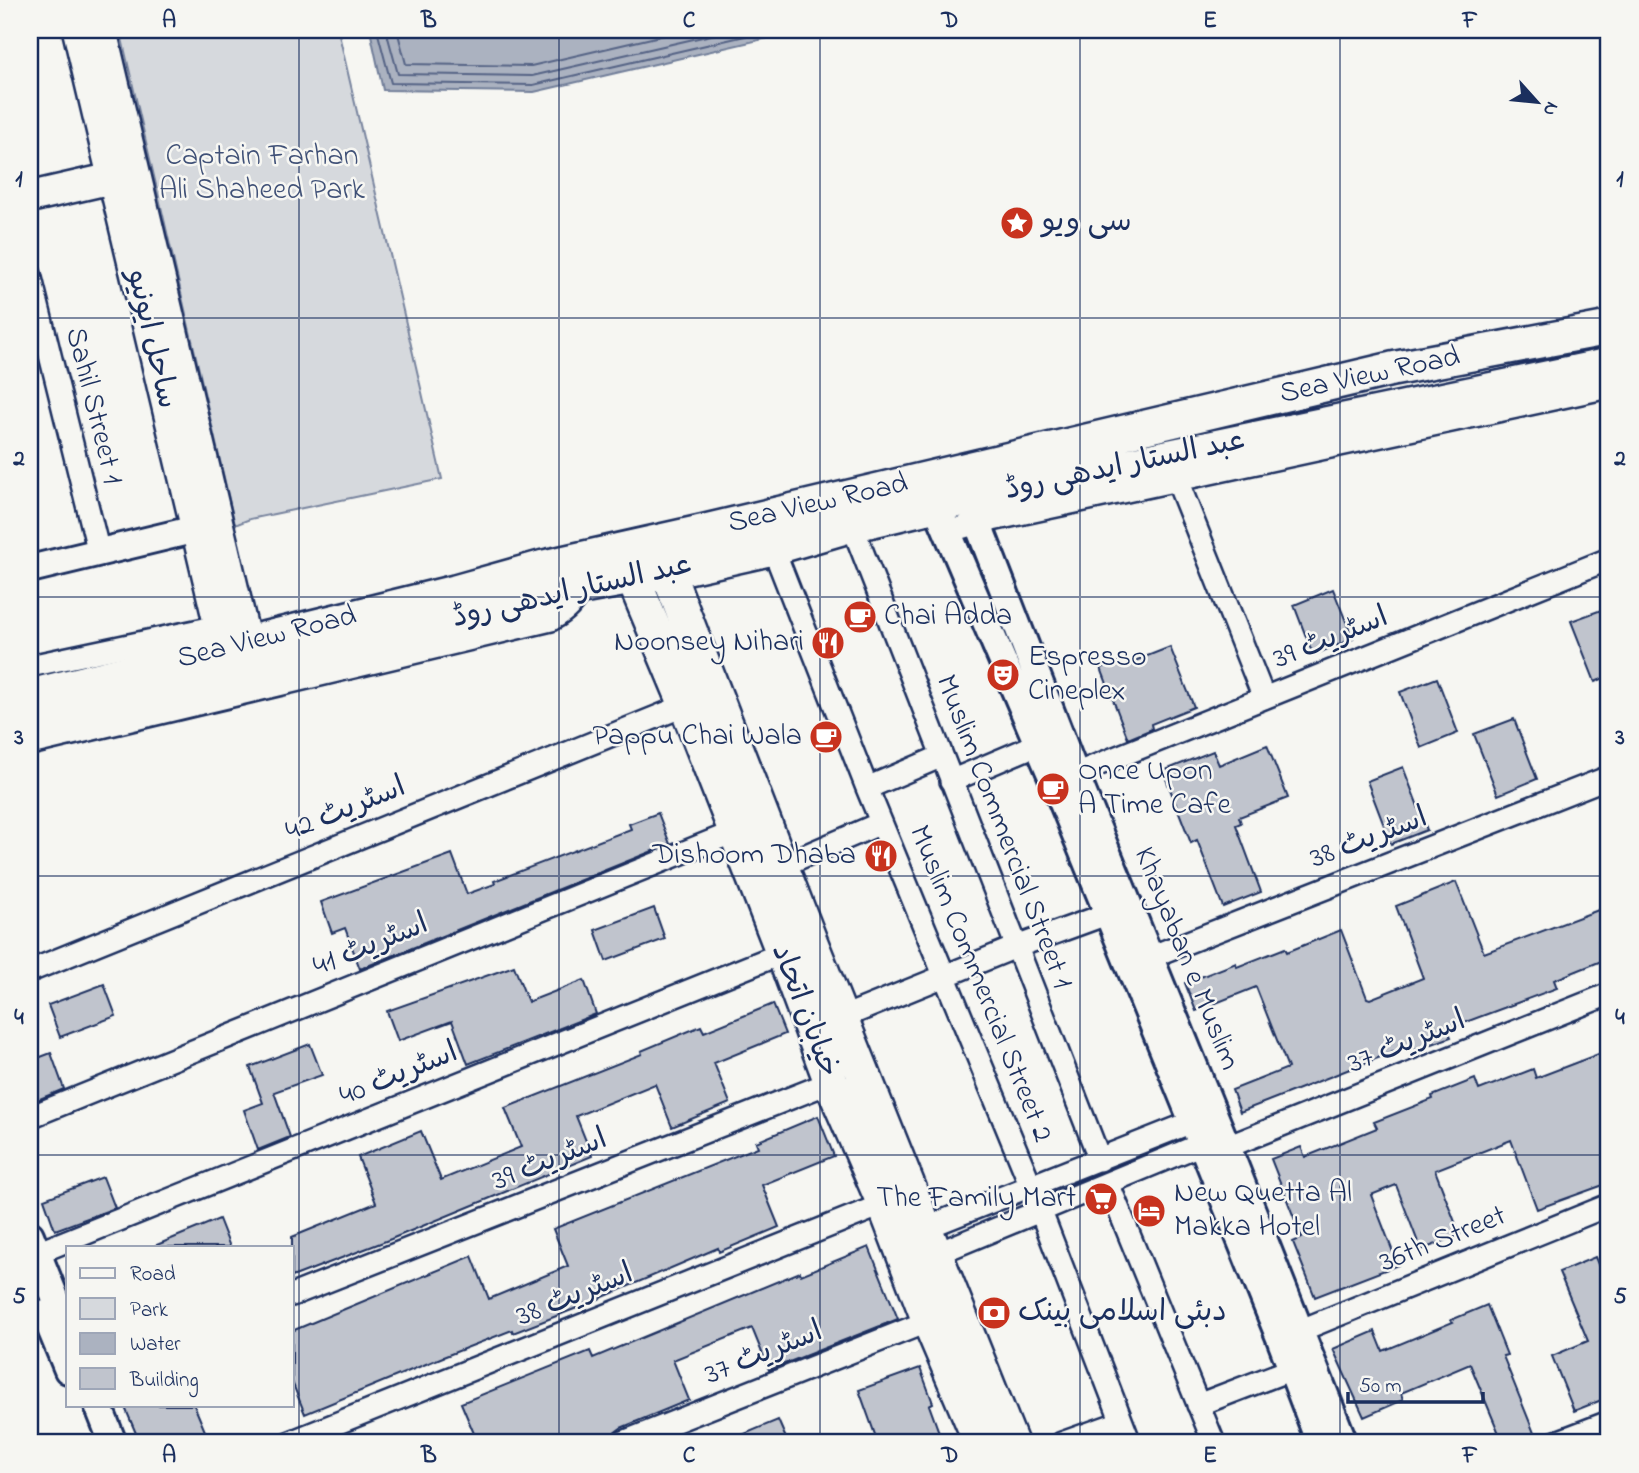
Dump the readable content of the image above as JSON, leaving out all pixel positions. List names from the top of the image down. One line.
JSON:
{"streets":{"main road":["ساحل ایونیو","Sea View Road","عبد الستار ایدھی روڈ","خیابان اتحاد"],"street":["Sahil Street 1","اسٹریٹ 39","اسٹریٹ 42","Muslim Commercial Street 1","اسٹریٹ 38","اسٹریٹ 41","Khayaban e Muslim","Muslim Commercial Street 2","اسٹریٹ 37","اسٹریٹ 40","36th Street"]},"crossings":[["ساحل ایونیو","Sea View Road"],["Sea View Road","عبد الستار ایدھی روڈ"],["Sea View Road","خیابان اتحاد"],["عبد الستار ایدھی روڈ","Muslim Commercial Street 1"],["عبد الستار ایدھی روڈ","Khayaban e Muslim"],["عبد الستار ایدھی روڈ","Muslim Commercial Street 2"],["عبد الستار ایدھی روڈ","خیابان اتحاد"],["اسٹریٹ 39","Khayaban e Muslim"],["اسٹریٹ 39","خیابان اتحاد"],["اسٹریٹ 42","خیابان اتحاد"],["Muslim Commercial Street 1","اسٹریٹ 37"],["اسٹریٹ 38","Khayaban e Muslim"],["اسٹریٹ 38","خیابان اتحاد"],["اسٹریٹ 41","خیابان اتحاد"],["Khayaban e Muslim","اسٹریٹ 37"],["Khayaban e Muslim","36th Street"],["Muslim Commercial Street 2","اسٹریٹ 37"],["خیابان اتحاد","اسٹریٹ 37"],["خیابان اتحاد","اسٹریٹ 40"]],"parks":["Captain Farhan Ali Shaheed Park"],"places":{"place":["سی ویو"],"cafe":["Chai Adda","Pappu Chai Wala","Once Upon A Time Cafe"],"restaurant":["Noonsey Nihari","Dishoom Dhaba"],"theatre":["Espresso Cineplex"],"supermarket":["The Family Mart"],"hotel":["New Quetta Al Makka Hotel"],"bank":["دبئی اسلامی بینک"]},"legend":["Road","Park","Water","Building"],"scale_bar":"50 m","north":"bottom right","grid":{"columns":["A","B","C","D","E","F"],"rows":["1","2","3","4","5"]}}
